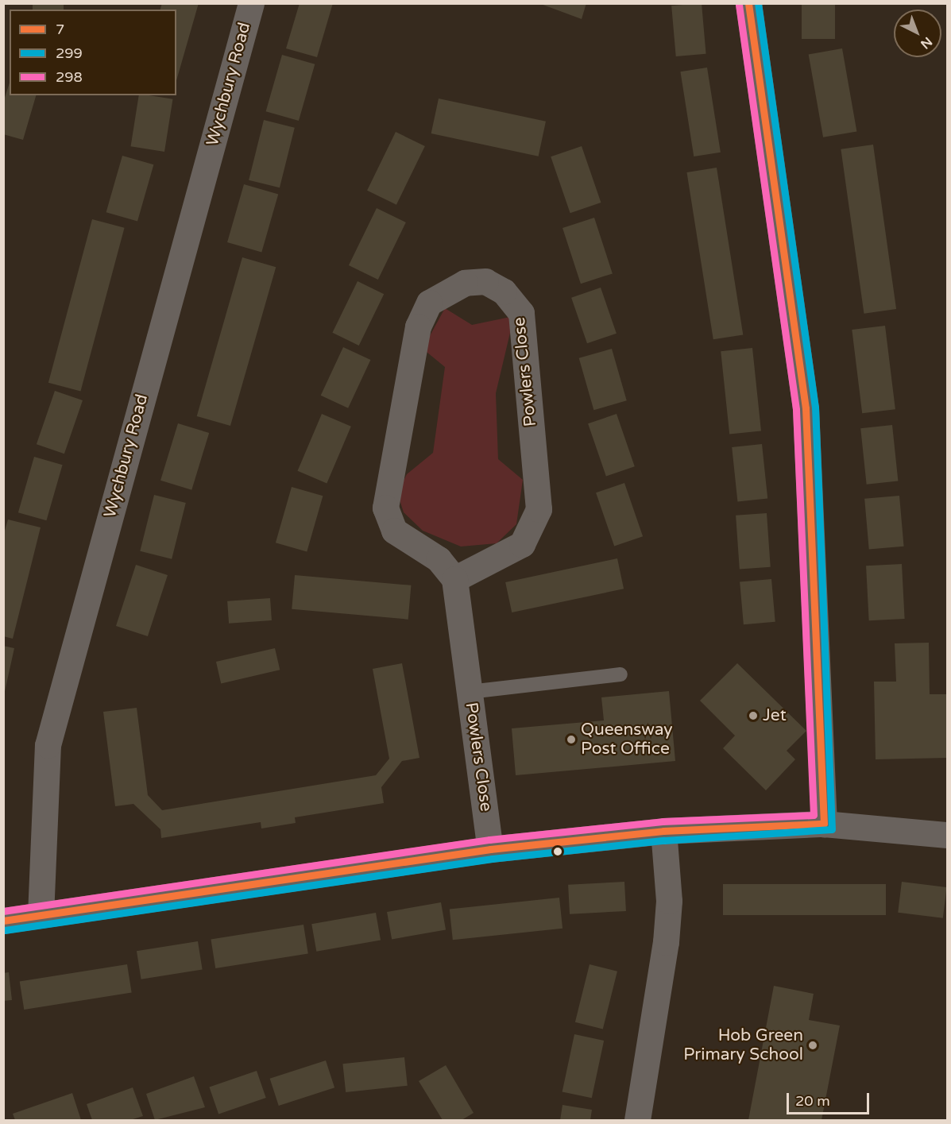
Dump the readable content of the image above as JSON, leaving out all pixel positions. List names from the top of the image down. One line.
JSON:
{"streets":{"street":["Wychbury Road","Powlers Close"]},"places":["Jet","Queensway Post Office","Hob Green Primary School"],"lines":["transit line 7","transit line 299","transit line 298"],"legend":["7","299","298"],"scale_bar":"20 m","north":"bottom right"}
